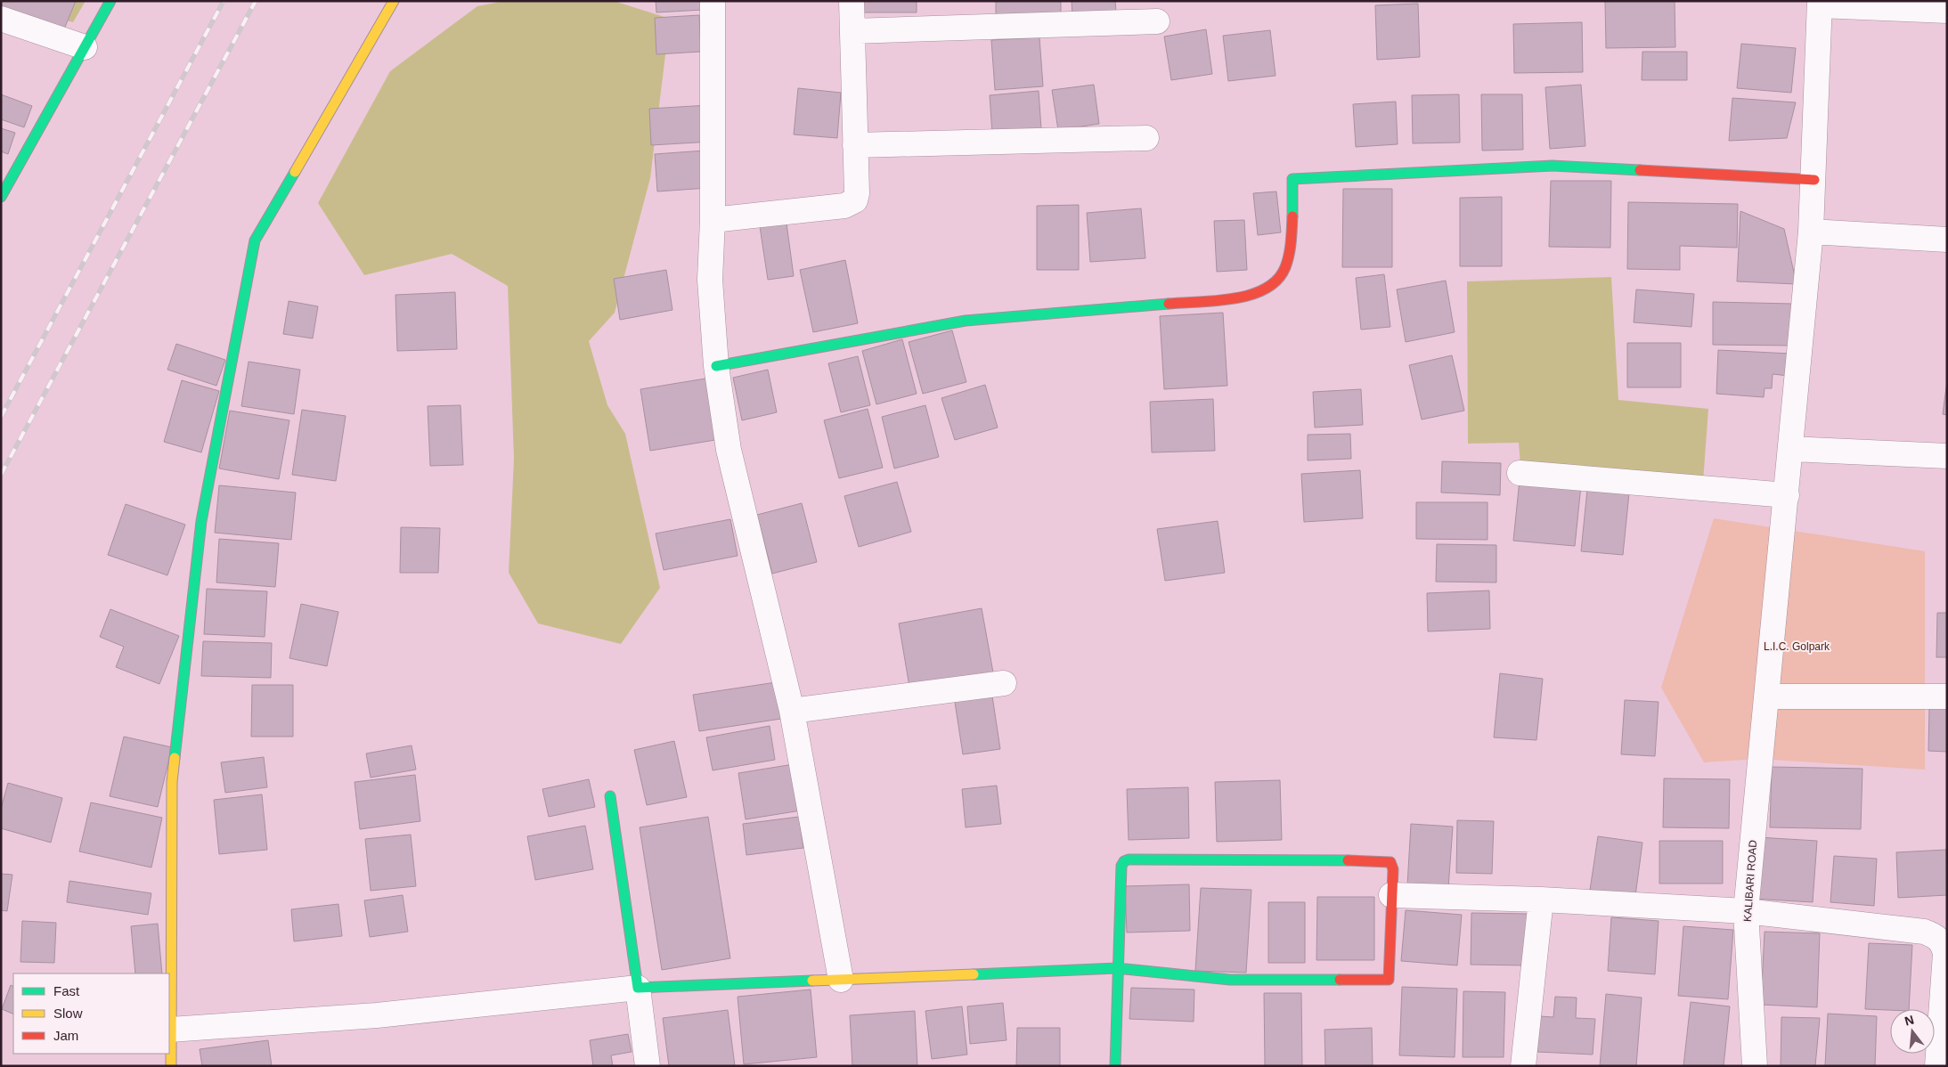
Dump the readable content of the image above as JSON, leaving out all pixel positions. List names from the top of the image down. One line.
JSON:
{"streets":{"street":["KALIBARI ROAD"]},"parks":["L.I.C. Golpark"],"legend":["Fast","Slow","Jam"],"north":"top"}
